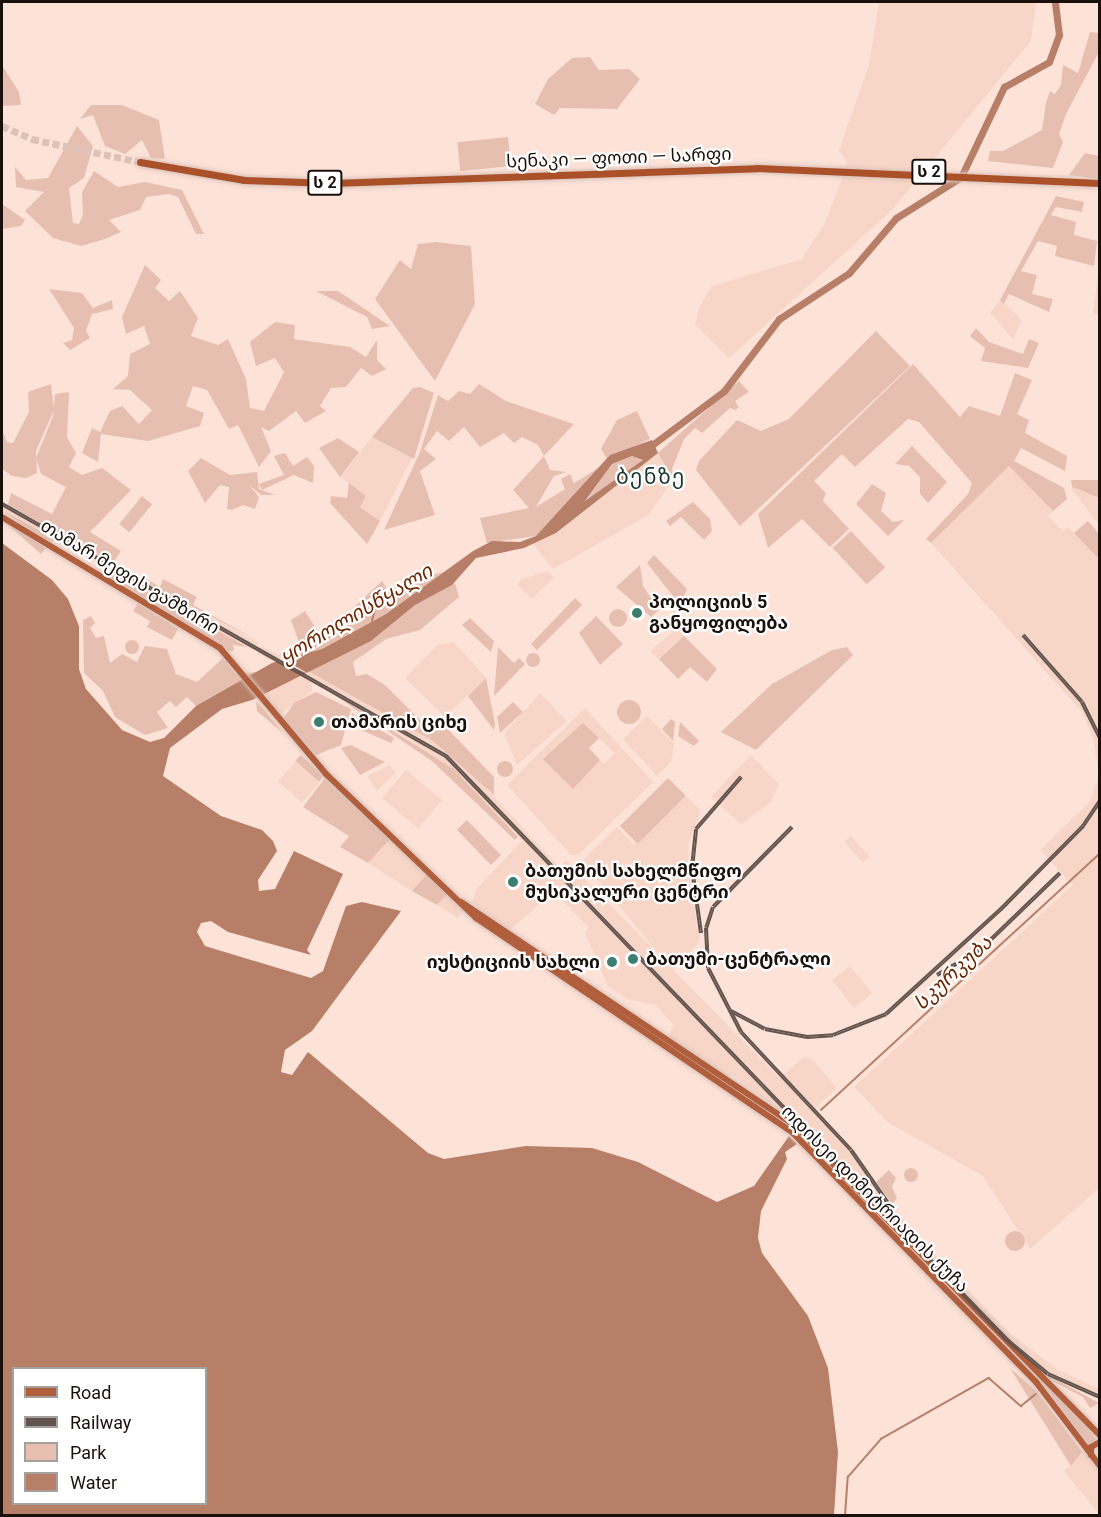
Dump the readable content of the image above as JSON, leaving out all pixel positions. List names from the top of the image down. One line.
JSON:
{"streets":{"highway":["სენაკი — ფოთი — სარფი","ს 2"],"main road":["თამარ მეფის გამზირი","ოდისეი დიმიტრიადის ქუჩა"]},"districts":["ბენზე"],"water":["ყოროლისწყალი","სკურკუბა"],"places":["პოლიციის 5 განყოფილება","თამარის ციხე","ბათუმის სახელმწიფო მუსიკალური ცენტრი","ბათუმი-ცენტრალი","იუსტიციის სახლი"],"legend":["Road","Railway","Park","Water"]}
